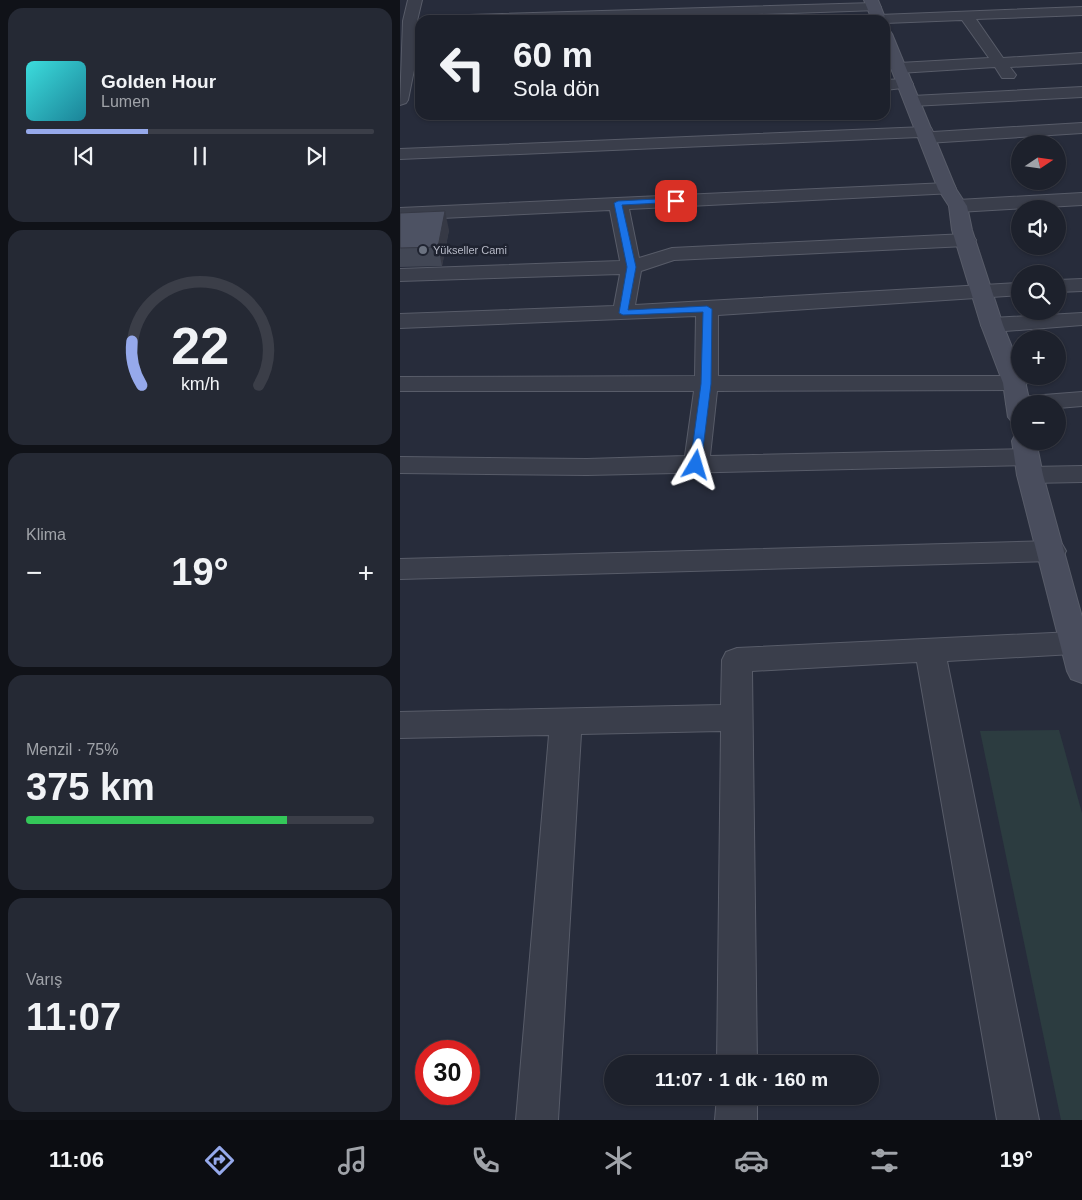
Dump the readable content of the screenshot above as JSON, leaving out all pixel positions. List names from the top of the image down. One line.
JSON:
{"places":["Yükseller Cami"],"north":"right","page":{"turn":["60 m","Sola dön"],"song":["Golden Hour","Lumen"],"map_buttons":["+","−"],"tile":["Klima",["Menzil · 75%","375 km"],["Varış","11:07"]],"heat":["−","19°","+"],"limit":"30","trip":"11:07 · 1 dk · 160 m","tabs":["11:06","19°"],"gauge":["22","km/h"]}}
